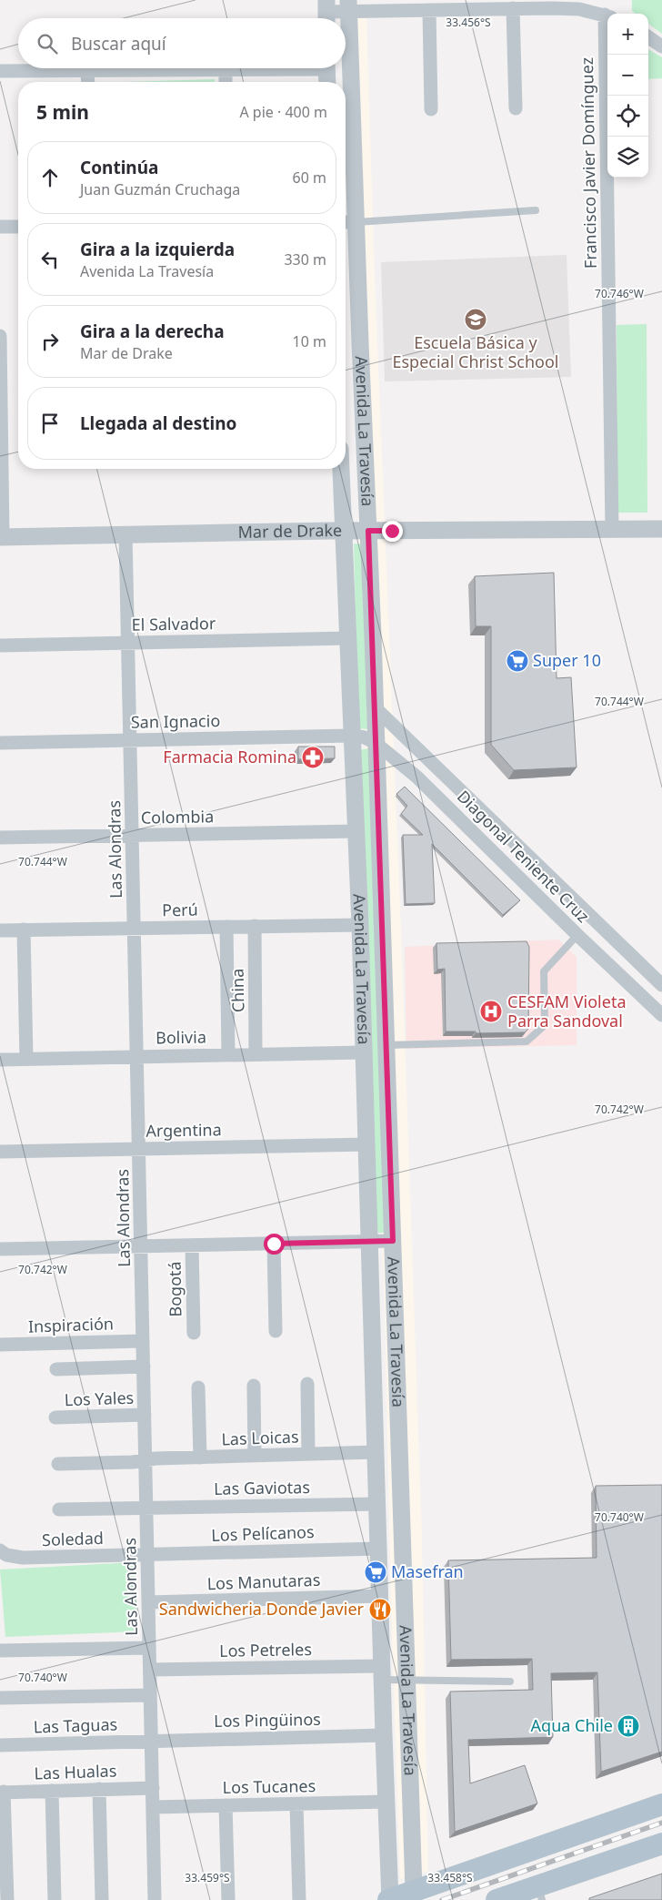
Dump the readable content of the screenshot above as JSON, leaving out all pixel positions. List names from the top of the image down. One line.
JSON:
{"streets":{"street":["Francisco Javier Domínguez","Avenida La Travesía","Mar de Drake","El Salvador","San Ignacio","Colombia","Las Alondras","Diagonal Teniente Cruz","Perú","China","Bolivia","Argentina","Bogotá","Inspiración","Los Yales","Las Loicas","Las Gaviotas","Los Pelícanos","Soledad","Los Manutaras","Los Petreles","Los Pingüinos","Las Taguas","Las Hualas","Los Tucanes"]},"crossings":[["Francisco Javier Domínguez","Mar de Drake"],["Avenida La Travesía","Mar de Drake"],["Avenida La Travesía","El Salvador"],["Avenida La Travesía","San Ignacio"],["Avenida La Travesía","Colombia"],["Avenida La Travesía","Diagonal Teniente Cruz"],["Avenida La Travesía","Perú"],["Avenida La Travesía","Bolivia"],["Avenida La Travesía","Argentina"],["Avenida La Travesía","Las Loicas"],["Avenida La Travesía","Las Gaviotas"],["Avenida La Travesía","Los Pelícanos"],["Avenida La Travesía","Los Manutaras"],["Avenida La Travesía","Los Petreles"],["Avenida La Travesía","Los Pingüinos"],["Avenida La Travesía","Los Tucanes"],["Mar de Drake","Las Alondras"],["El Salvador","Las Alondras"],["San Ignacio","Las Alondras"],["San Ignacio","Diagonal Teniente Cruz"],["Colombia","Las Alondras"],["Las Alondras","Perú"],["Las Alondras","Bolivia"],["Las Alondras","Argentina"],["Las Alondras","Inspiración"],["Las Alondras","Los Yales"],["Las Alondras","Las Loicas"],["Las Alondras","Las Gaviotas"],["Las Alondras","Los Pelícanos"],["Las Alondras","Soledad"],["Las Alondras","Los Manutaras"],["Las Alondras","Los Petreles"],["Las Alondras","Los Pingüinos"],["Las Alondras","Las Taguas"],["Las Alondras","Las Hualas"],["Las Alondras","Los Tucanes"],["Perú","China"],["China","Bolivia"],["Los Pelícanos","Soledad"],["Los Pingüinos","Las Taguas"]],"places":{"school or university":["Escuela Básica y Especial Christ School"],"supermarket":["Super 10","Masefran"],"pharmacy":["Farmacia Romina"],"hospital":["CESFAM Violeta Parra Sandoval"],"restaurant":["Sandwicheria Donde Javier"],"building":["Aqua Chile"]},"page":{"map_buttons":["+","−"],"search":"Buscar aquí","heading":["5 min","A pie · 400 m"],"list":[["Continúa","Juan Guzmán Cruchaga","60 m"],["Gira a la izquierda","Avenida La Travesía","330 m"],["Gira a la derecha","Mar de Drake","10 m"],"Llegada al destino"]},"coordinates":["33.456°S","70.746°W","70.744°W","70.742°W","70.740°W","33.459°S","33.458°S"]}
